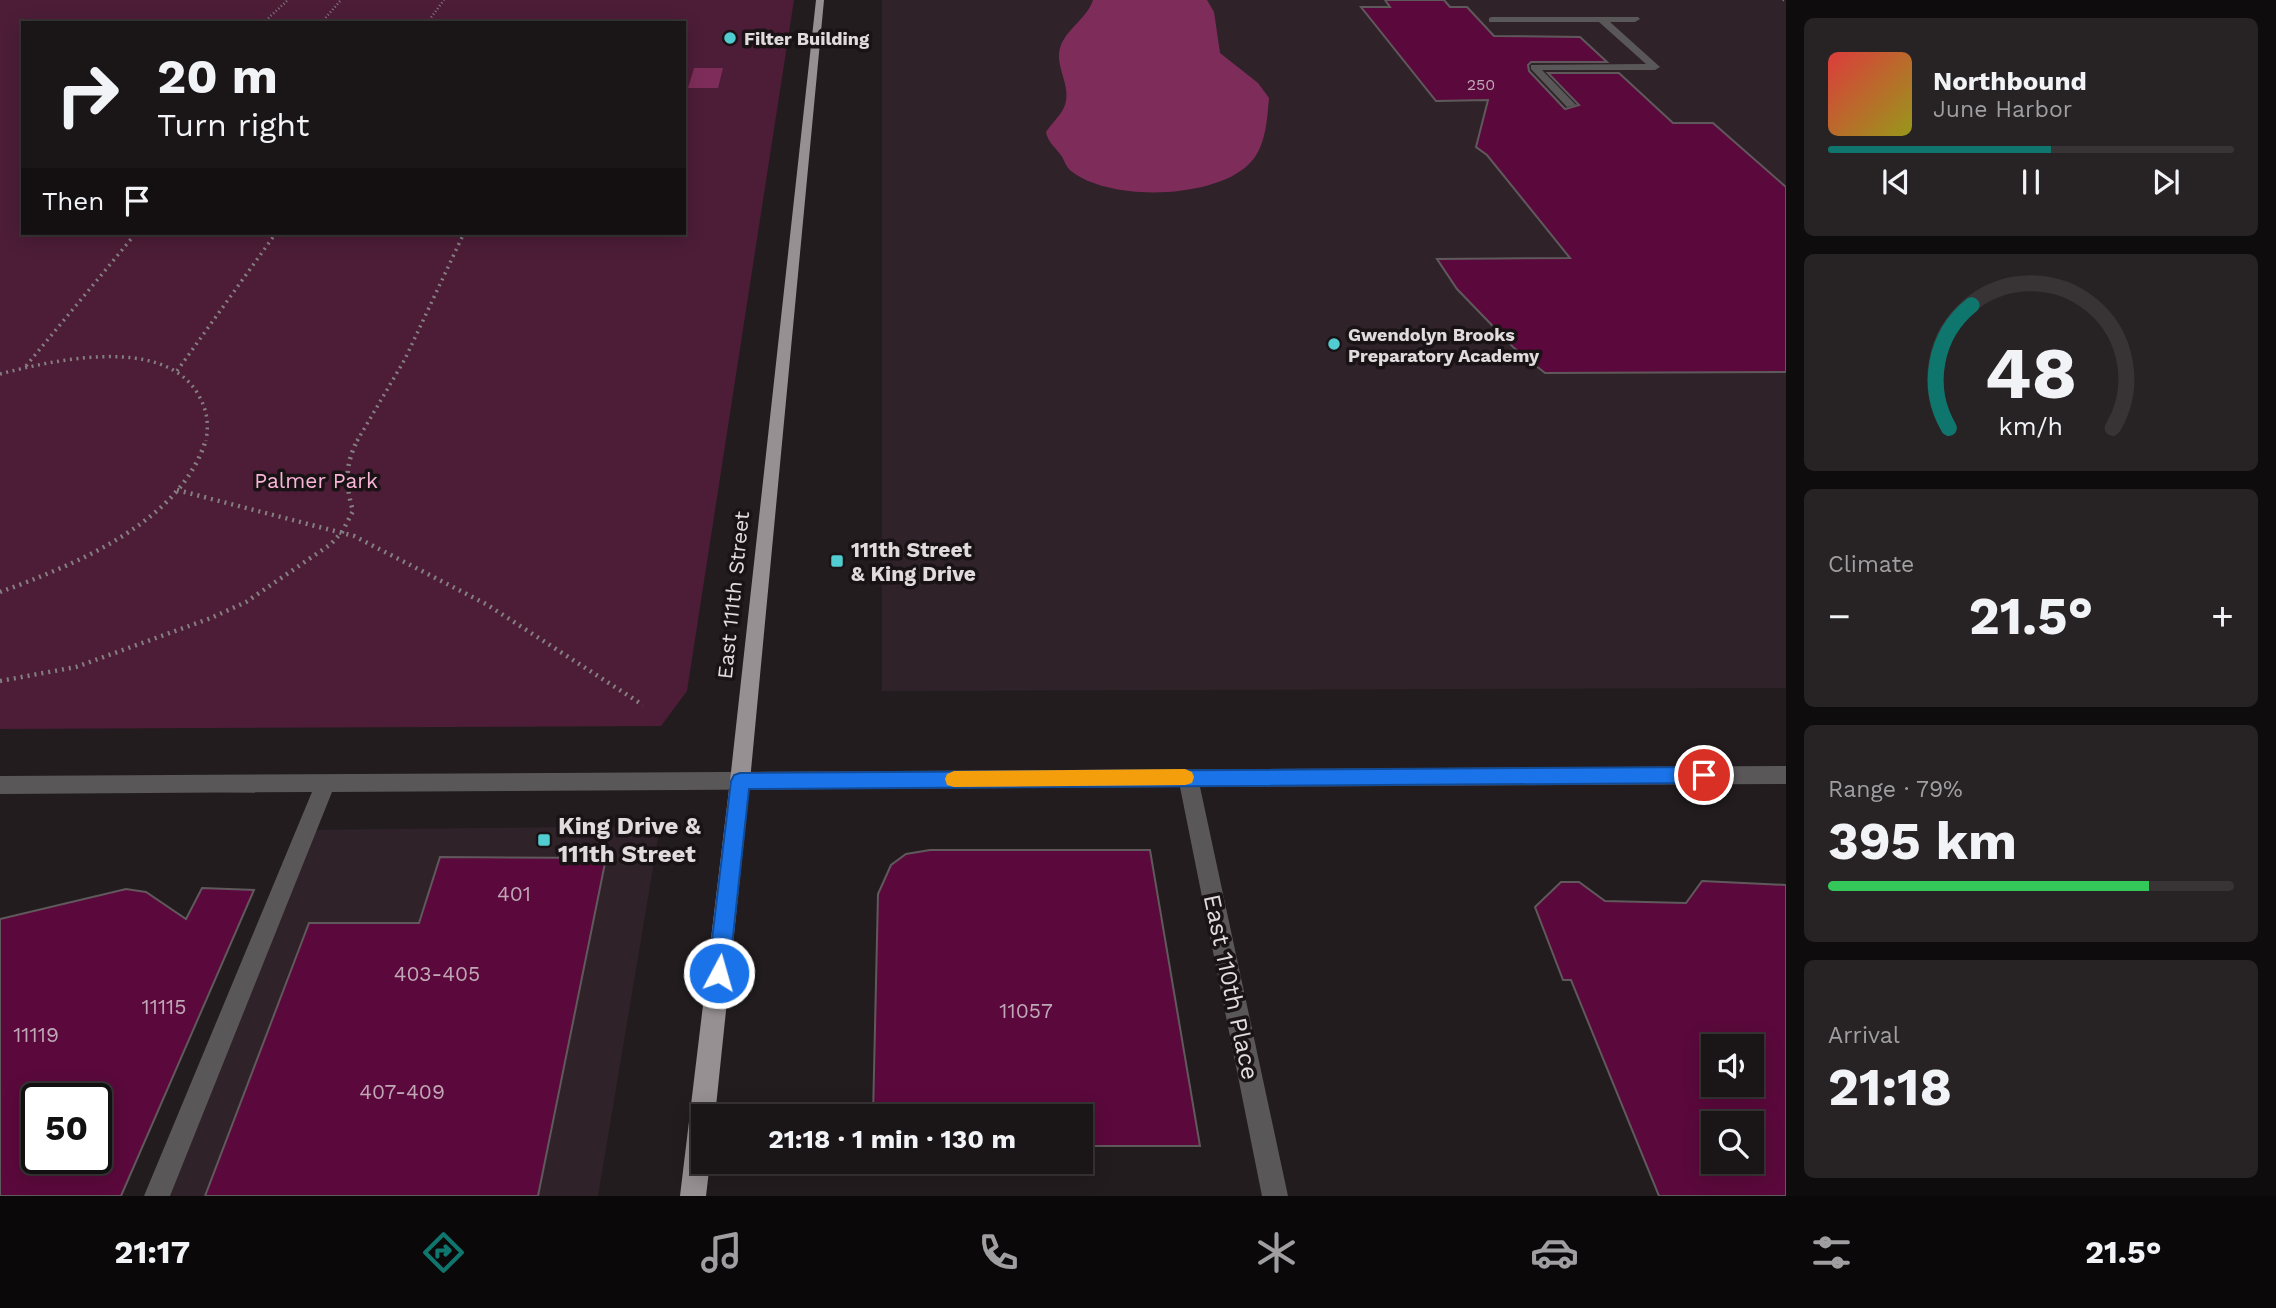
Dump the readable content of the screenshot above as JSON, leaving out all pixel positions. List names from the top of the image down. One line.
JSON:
{"streets":{"main road":["East 111th Street"],"street":["East 110th Place"]},"parks":["Palmer Park"],"places":{"other":["Filter Building","Gwendolyn Brooks Preparatory Academy"],"transit":["111th Street & King Drive","King Drive & 111th Street"]},"house_numbers":["250","401","403-405","11115","11057","11119","407-409"],"page":{"turn":["20 m","Turn right"],"song":["Northbound","June Harbor"],"then":"Then","tile":["Climate",["Range · 79%","395 km"],["Arrival","21:18"]],"heat":["−","21.5°","+"],"limit":"50","trip":"21:18 · 1 min · 130 m","tabs":["21:17","21.5°"],"gauge":["48","km/h"]}}
